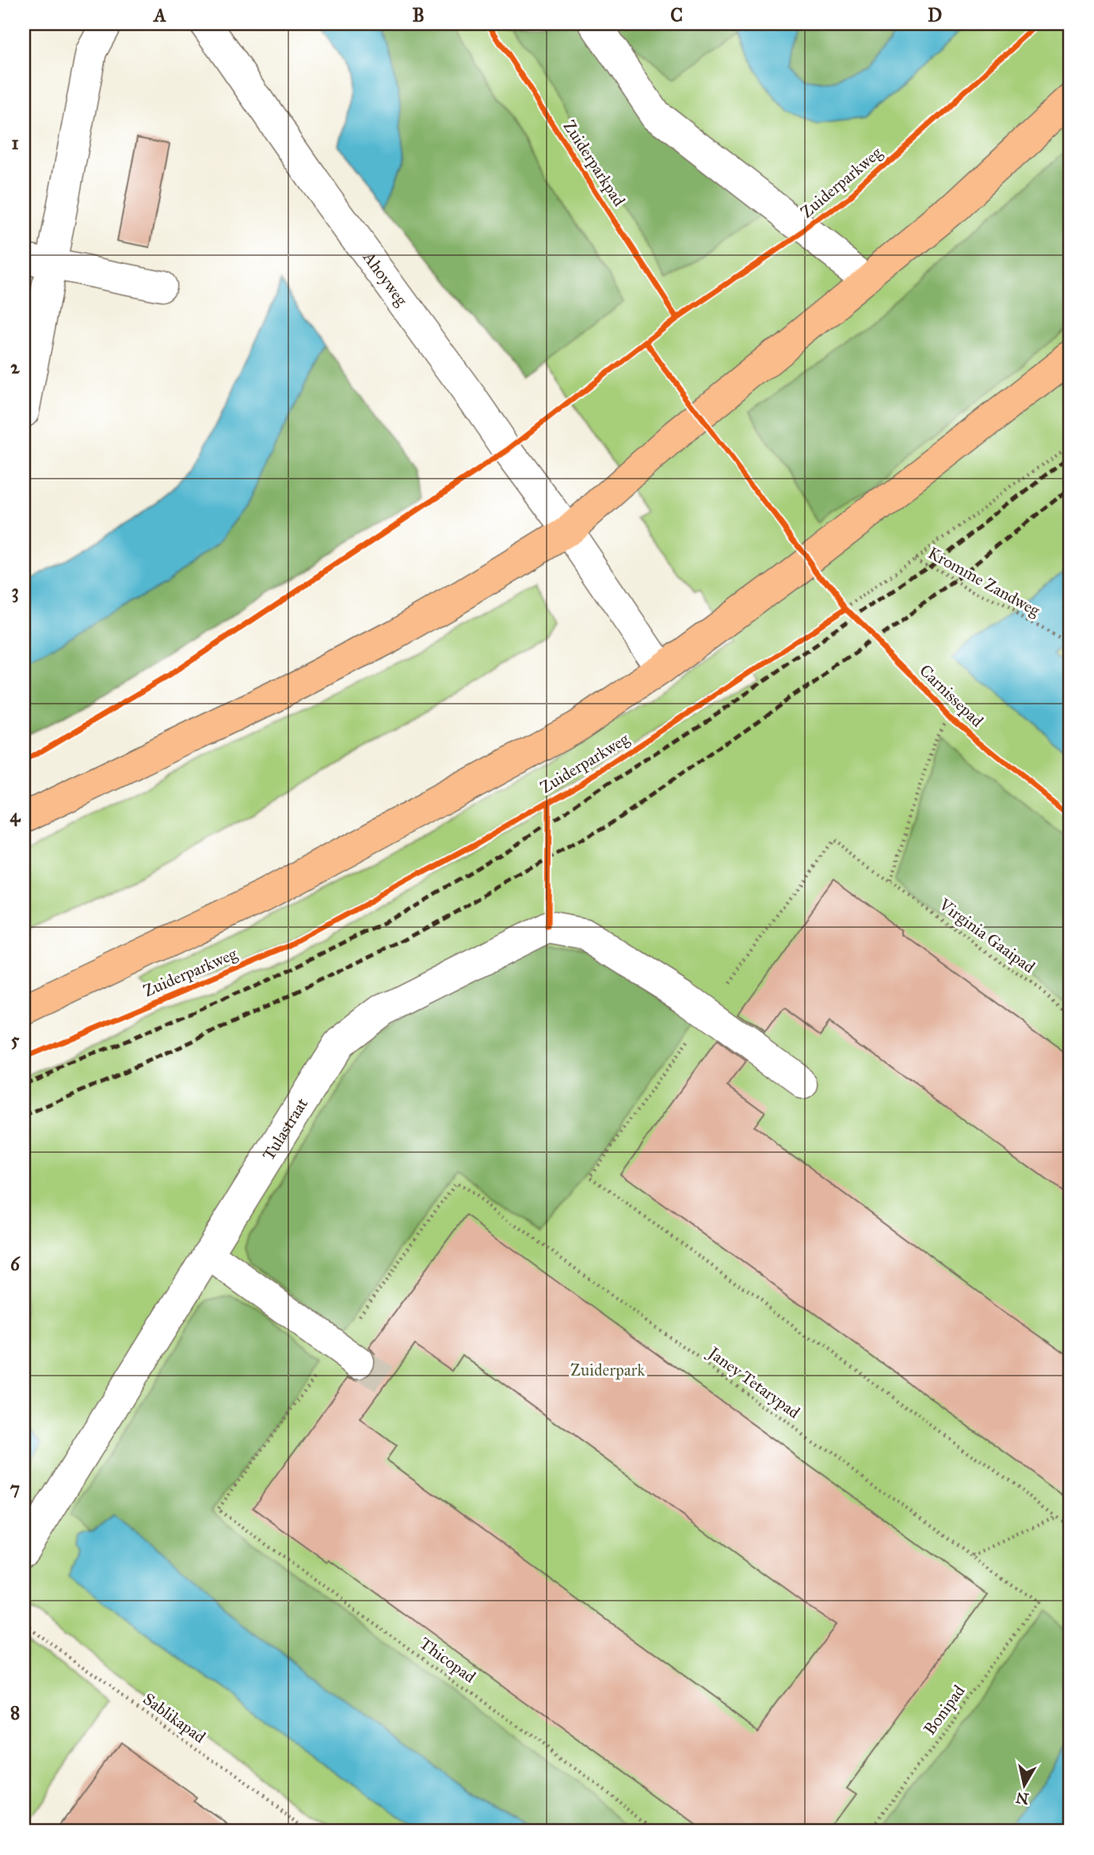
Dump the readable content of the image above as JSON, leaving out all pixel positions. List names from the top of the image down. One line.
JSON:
{"streets":{"street":["Ahoyweg","Tulastraat"],"path":["Kromme Zandweg","Virginia Gaaipad","Janey Tetarypad","Thicopad","Bonipad","Sablikapad"],"cycle path":["Zuiderparkpad","Zuiderparkweg","Carnissepad"]},"crossings":[["Carnissepad","Virginia Gaaipad"],["Janey Tetarypad","Bonipad"]],"parks":["Zuiderpark"],"north":"bottom","grid":{"columns":["A","B","C","D"],"rows":["1","2","3","4","5","6","7","8"]}}
